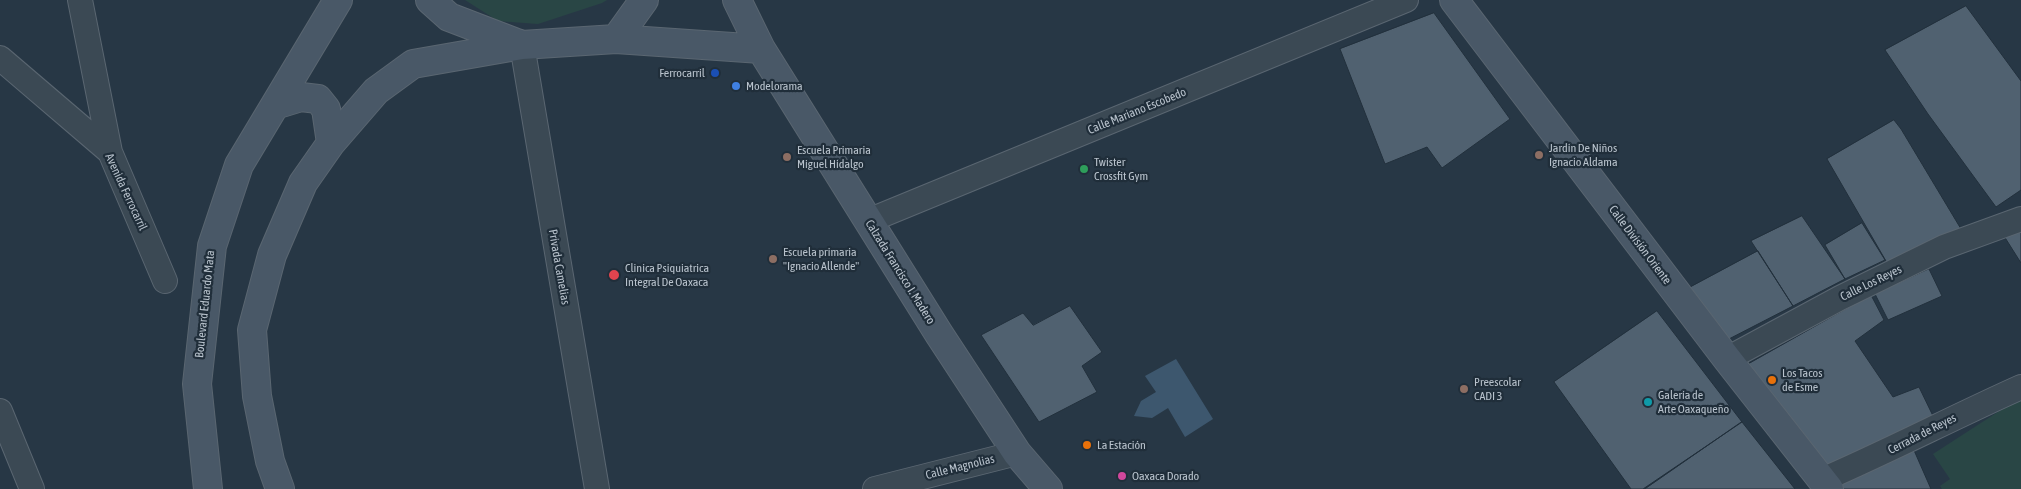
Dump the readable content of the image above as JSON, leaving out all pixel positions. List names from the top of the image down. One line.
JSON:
{"streets":{"main road":["Calle División Oriente","Calzada Francisco I. Madero","Boulevard Eduardo Mata"],"street":["Calle Mariano Escobedo","Avenida Ferrocarril","Privada Camelias","Calle Los Reyes","Cerrada de Reyes","Calle Magnolias"]},"crossings":[["Calle Mariano Escobedo","Calzada Francisco I. Madero"],["Calle División Oriente","Calle Los Reyes"],["Calle División Oriente","Cerrada de Reyes"],["Calzada Francisco I. Madero","Calle Magnolias"]],"places":["Ferrocarril","Modelorama","Jardin De Niños Ignacio Aldama","Escuela Primaria Miguel Hidalgo","Twister Crossfit Gym","Escuela primaria \"Ignacio Allende\"","Clinica Psiquiatrica Integral De Oaxaca","Los Tacos de Esme","Preescolar CADI 3","Galería de Arte Oaxaqueño","La Estación","Oaxaca Dorado"]}
